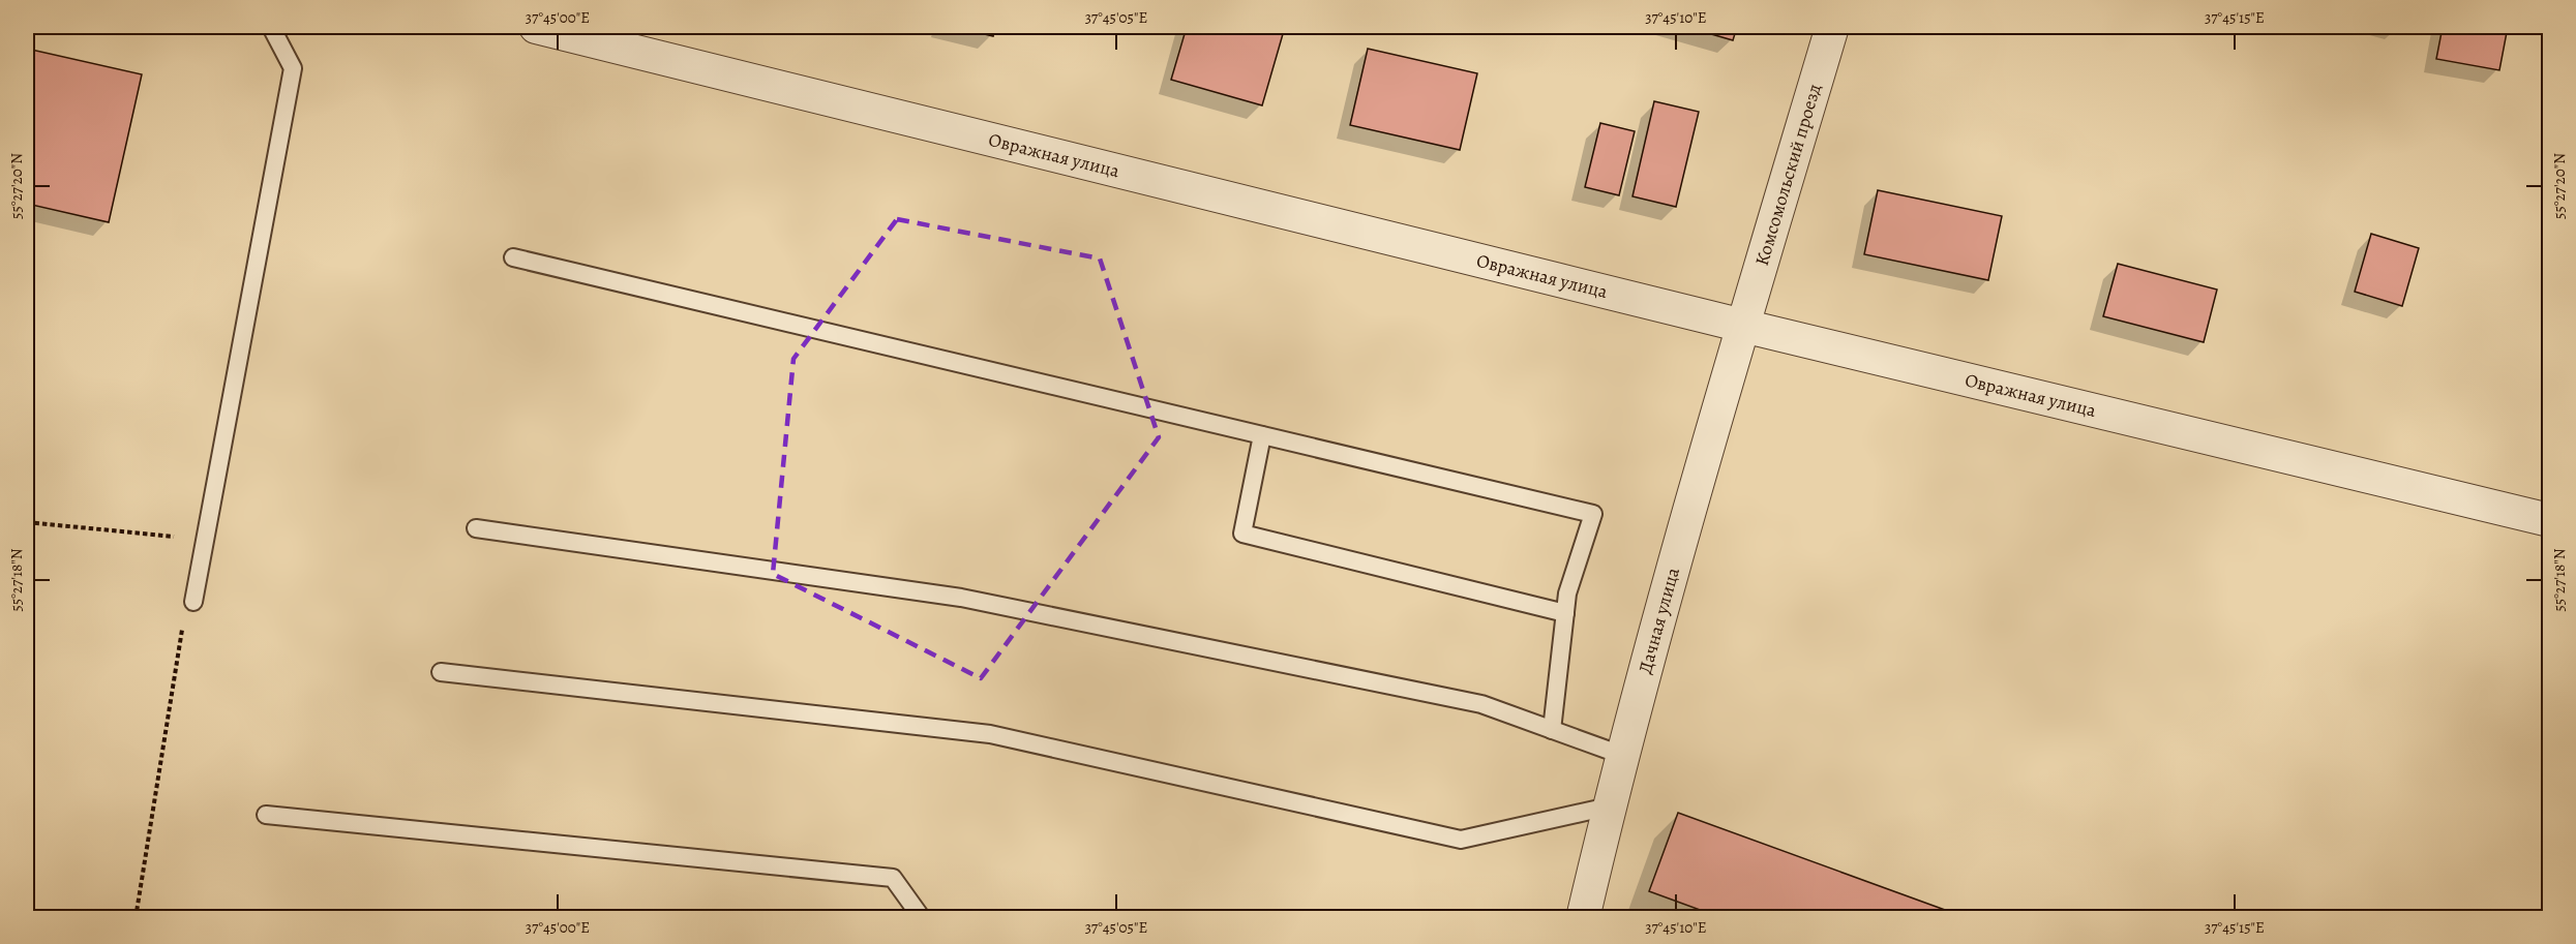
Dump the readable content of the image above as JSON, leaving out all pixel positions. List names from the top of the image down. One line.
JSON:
{"streets":{"street":["Овражная улица","Комсомольский проезд","Дачная улица"]},"crossings":[["Овражная улица","Комсомольский проезд"],["Овражная улица","Дачная улица"],["Комсомольский проезд","Дачная улица"]],"coordinates":["37°45'00\"E","37°45'05\"E","37°45'10\"E","37°45'15\"E","55°27'20\"N","55°27'18\"N"]}
